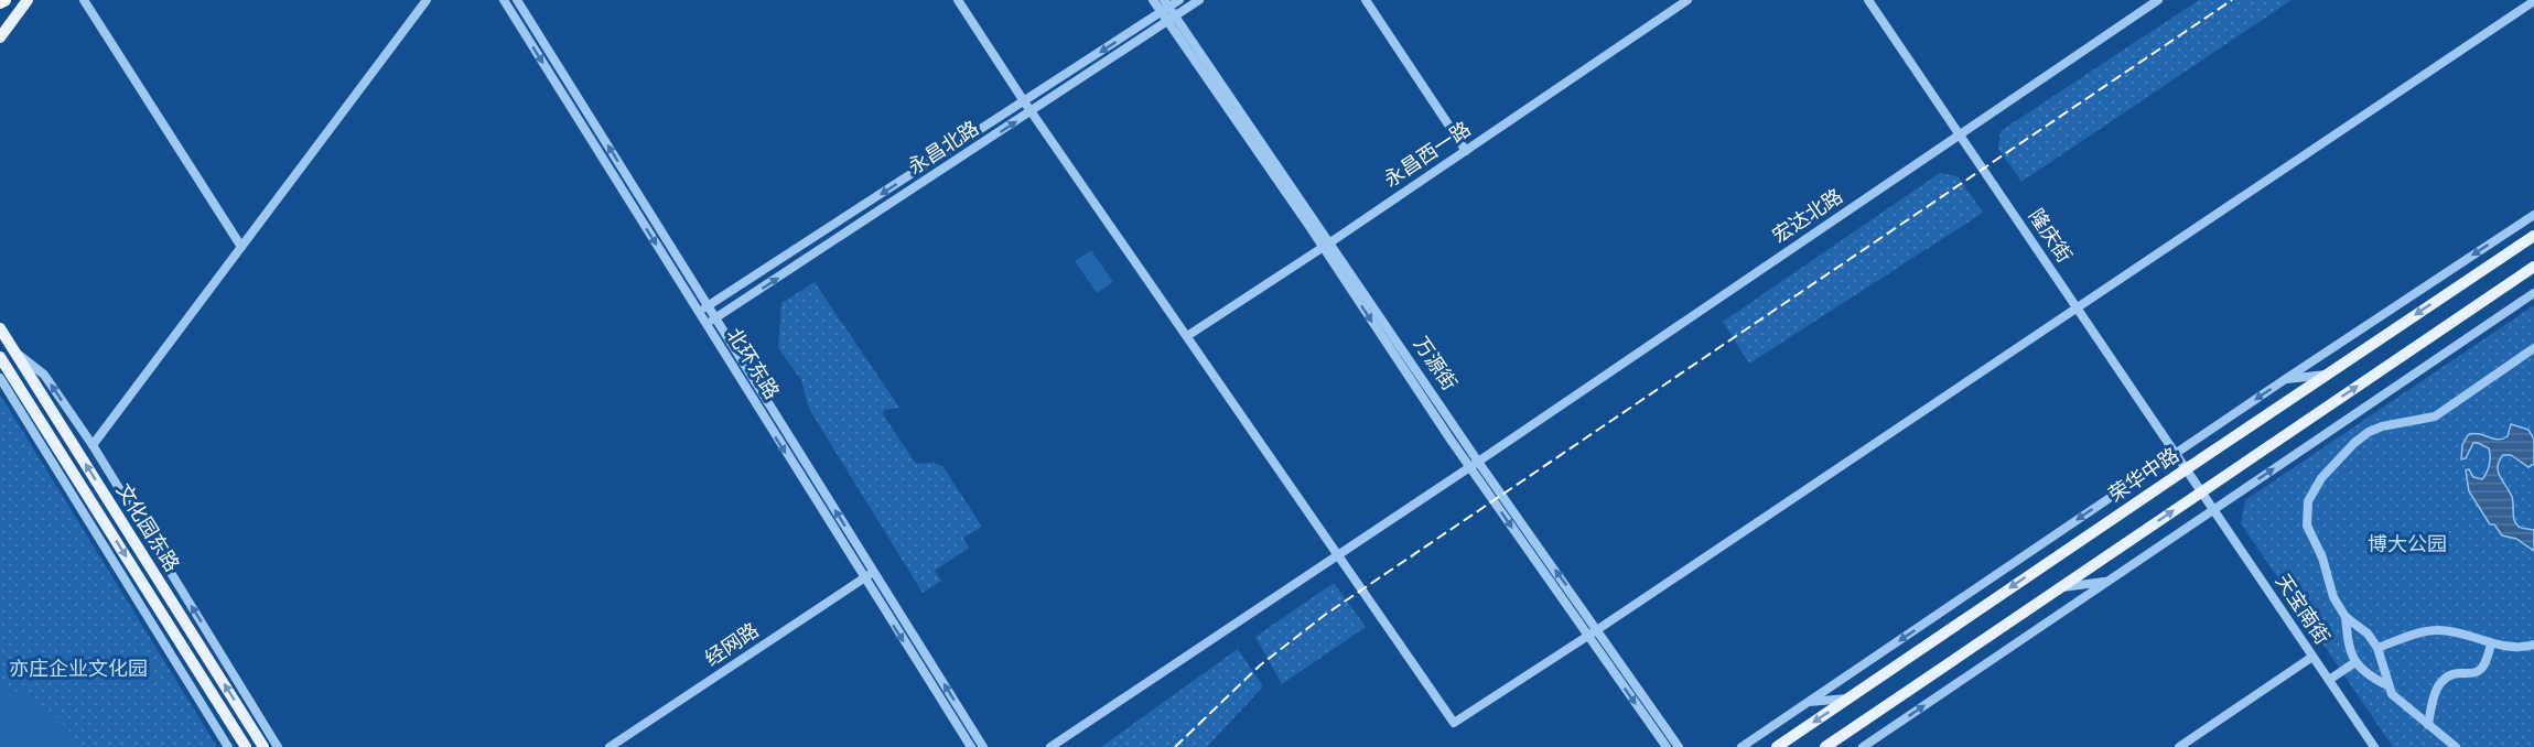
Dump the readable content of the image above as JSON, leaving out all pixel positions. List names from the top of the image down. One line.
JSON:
{"streets":{"main road":["荣华中路","文化园东路"],"street":["永昌北路","永昌西一路","宏达北路","隆庆街","北环东路","万源街","天宝南街","经网路"]},"crossings":[["永昌北路","北环东路"],["永昌北路","万源街"],["永昌西一路","万源街"],["宏达北路","隆庆街"],["宏达北路","万源街"],["隆庆街","荣华中路"],["隆庆街","天宝南街"],["北环东路","经网路"]],"parks":["博大公园","亦庄企业文化园"]}
